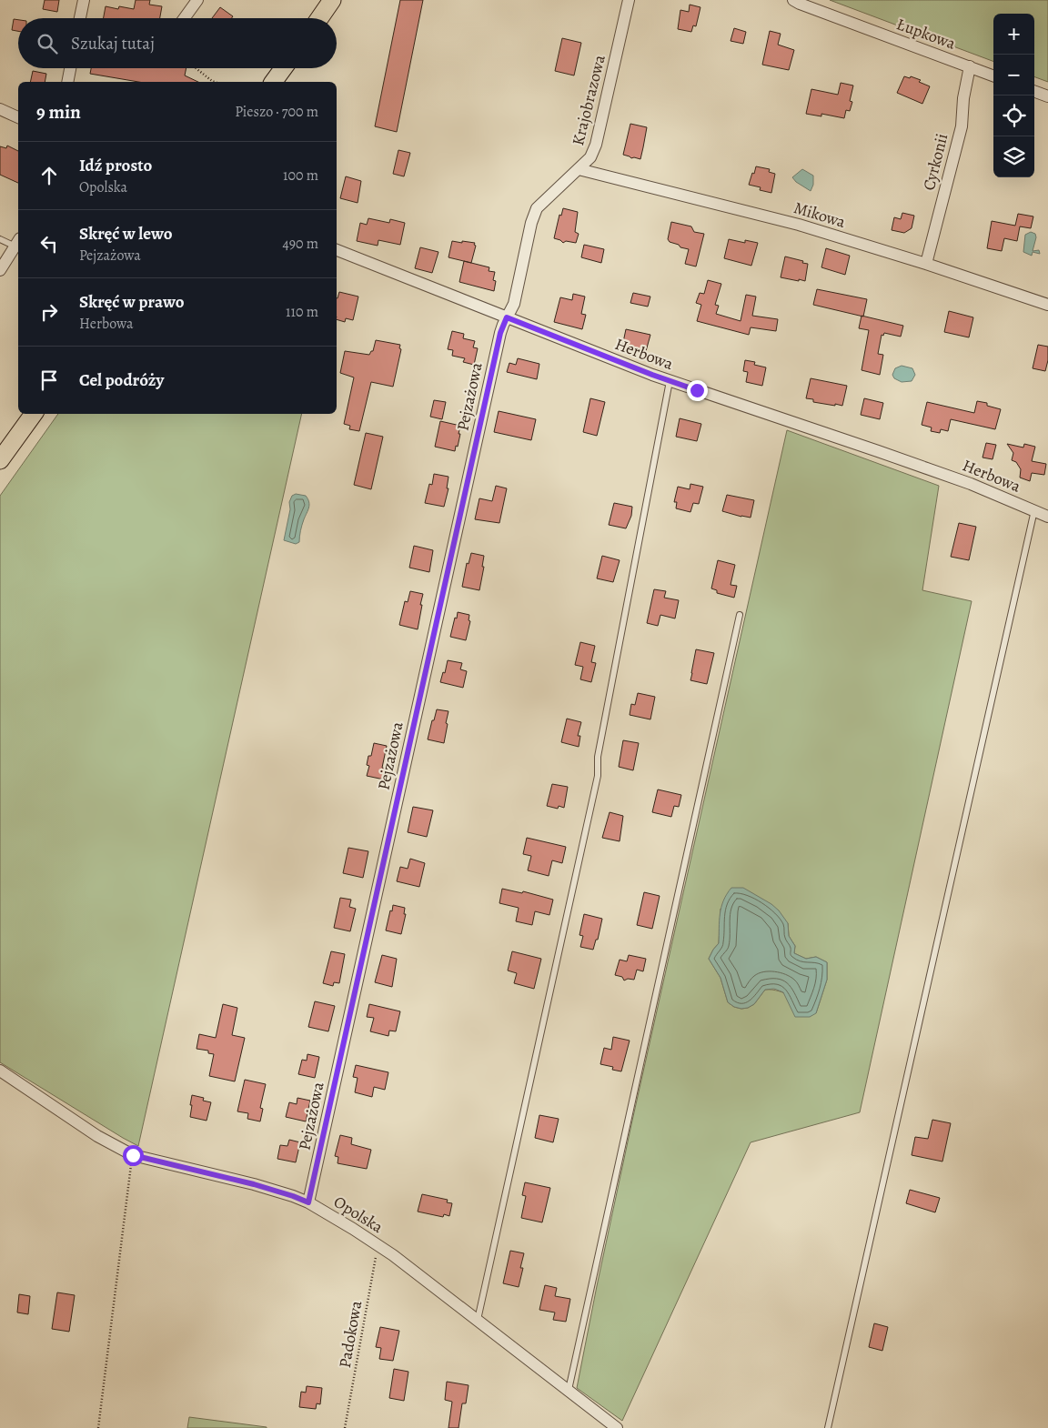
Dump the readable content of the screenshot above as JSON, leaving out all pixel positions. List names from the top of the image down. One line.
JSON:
{"streets":{"street":["Łupkowa","Krajobrazowa","Cyrkonii","Mikowa","Herbowa","Pejzażowa","Opolska"],"path":["Padokowa"]},"crossings":[["Łupkowa","Cyrkonii"],["Krajobrazowa","Mikowa"],["Krajobrazowa","Herbowa"],["Krajobrazowa","Pejzażowa"],["Cyrkonii","Mikowa"],["Herbowa","Pejzażowa"],["Pejzażowa","Opolska"],["Opolska","Padokowa"]],"page":{"map_buttons":["+","−"],"search":"Szukaj tutaj","heading":["9 min","Pieszo · 700 m"],"list":[["Idź prosto","Opolska","100 m"],["Skręć w lewo","Pejzażowa","490 m"],["Skręć w prawo","Herbowa","110 m"],"Cel podróży"]}}
